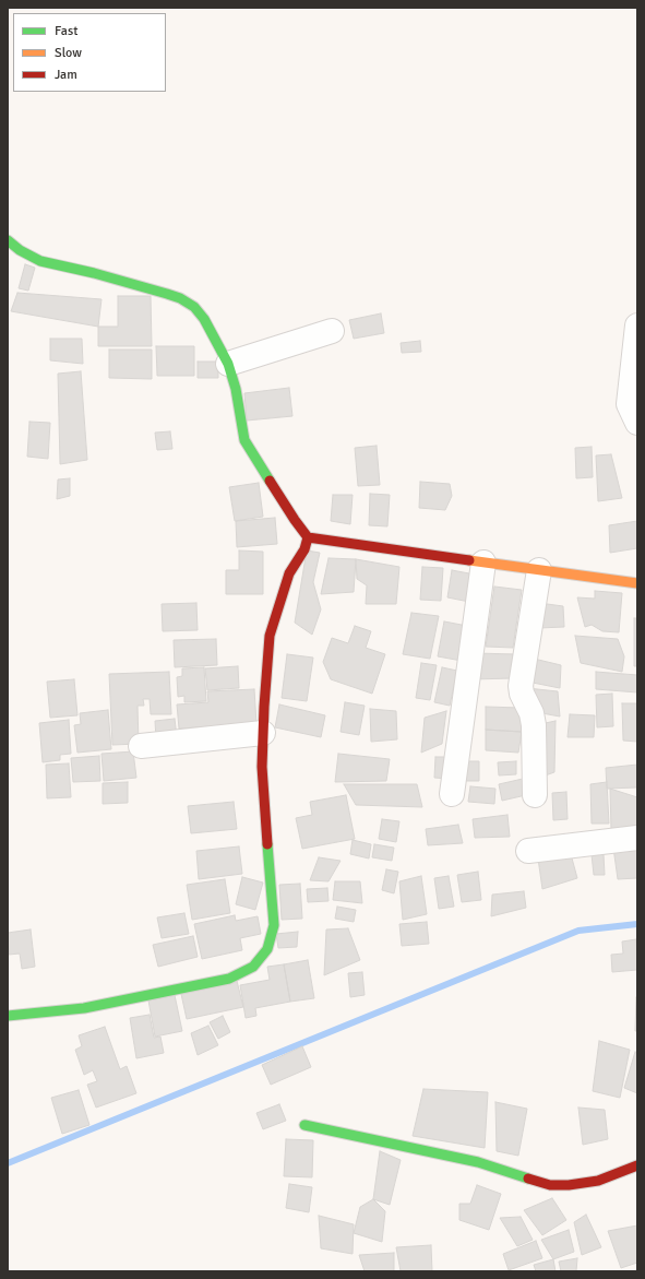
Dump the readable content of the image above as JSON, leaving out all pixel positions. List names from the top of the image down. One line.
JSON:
{"legend":["Fast","Slow","Jam"]}
